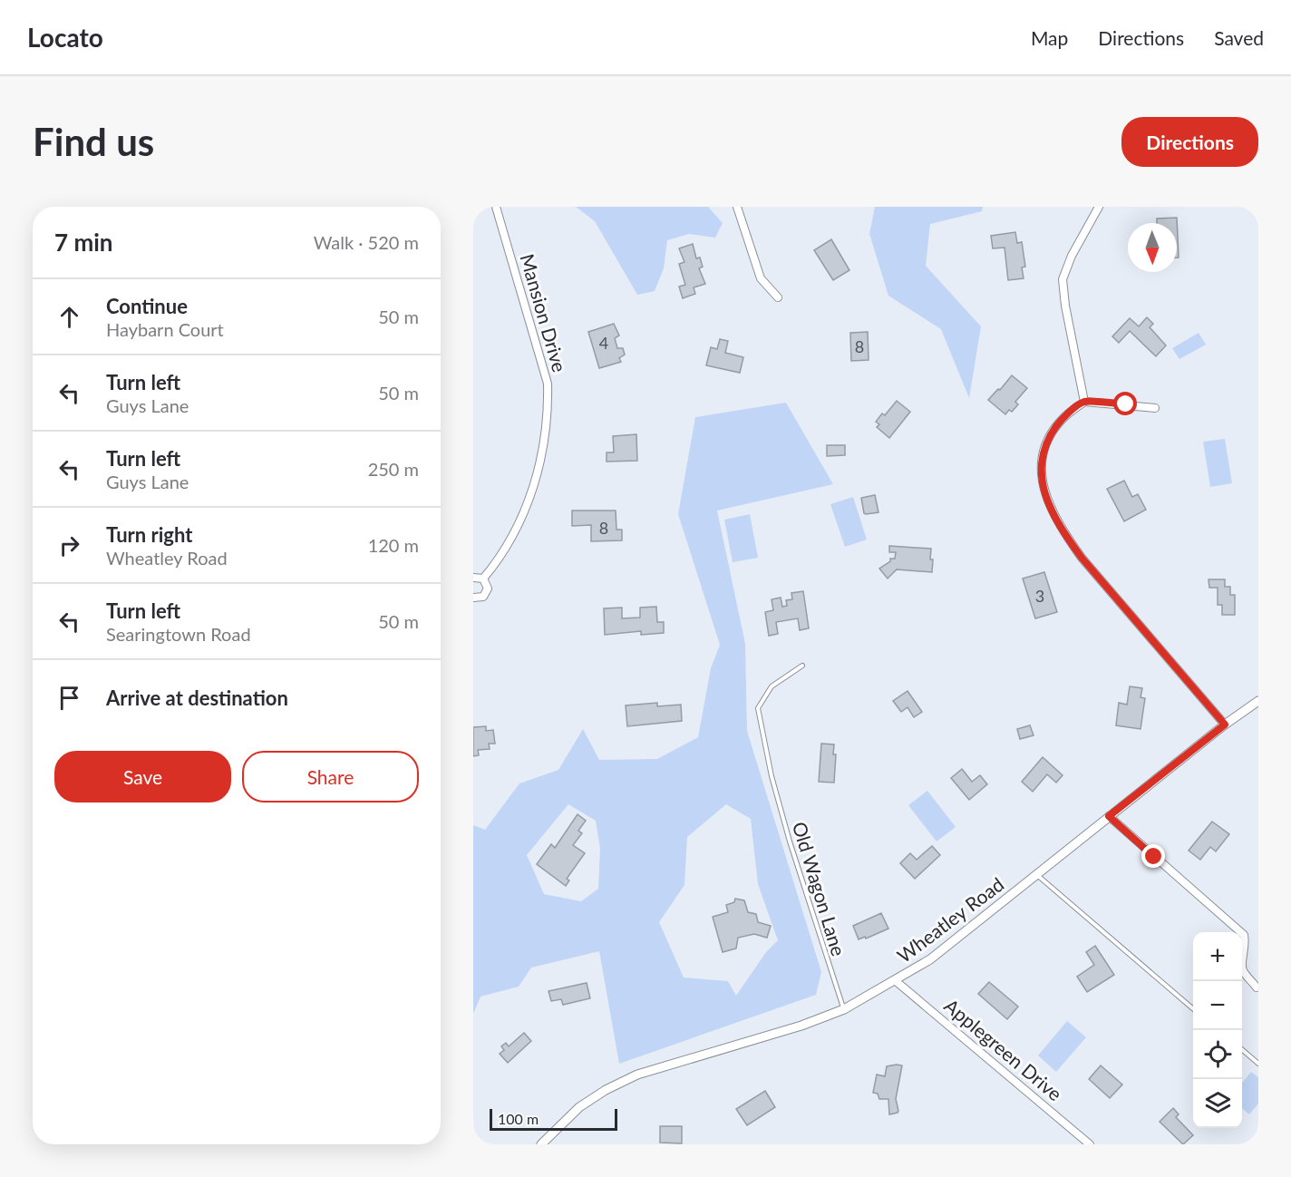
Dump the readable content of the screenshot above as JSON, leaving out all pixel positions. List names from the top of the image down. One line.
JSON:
{"streets":{"street":["Mansion Drive","Wheatley Road","Applegreen Drive"],"lane":["Old Wagon Lane"]},"crossings":[["Old Wagon Lane","Wheatley Road"],["Wheatley Road","Applegreen Drive"]],"house_numbers":["4","8","8","3"],"scale_bar":"100 m","north":"bottom","page":{"header":"Locato","nav":["Map","Directions","Saved"],"buttons":["Directions",["Save","Share"]],"title":"Find us","heading":["7 min","Walk · 520 m"],"list":[["Continue","Haybarn Court","50 m"],["Turn left","Guys Lane","50 m"],["Turn left","Guys Lane","250 m"],["Turn right","Wheatley Road","120 m"],["Turn left","Searingtown Road","50 m"],"Arrive at destination"],"map_buttons":["+","−"],"scale":"100 m"}}
